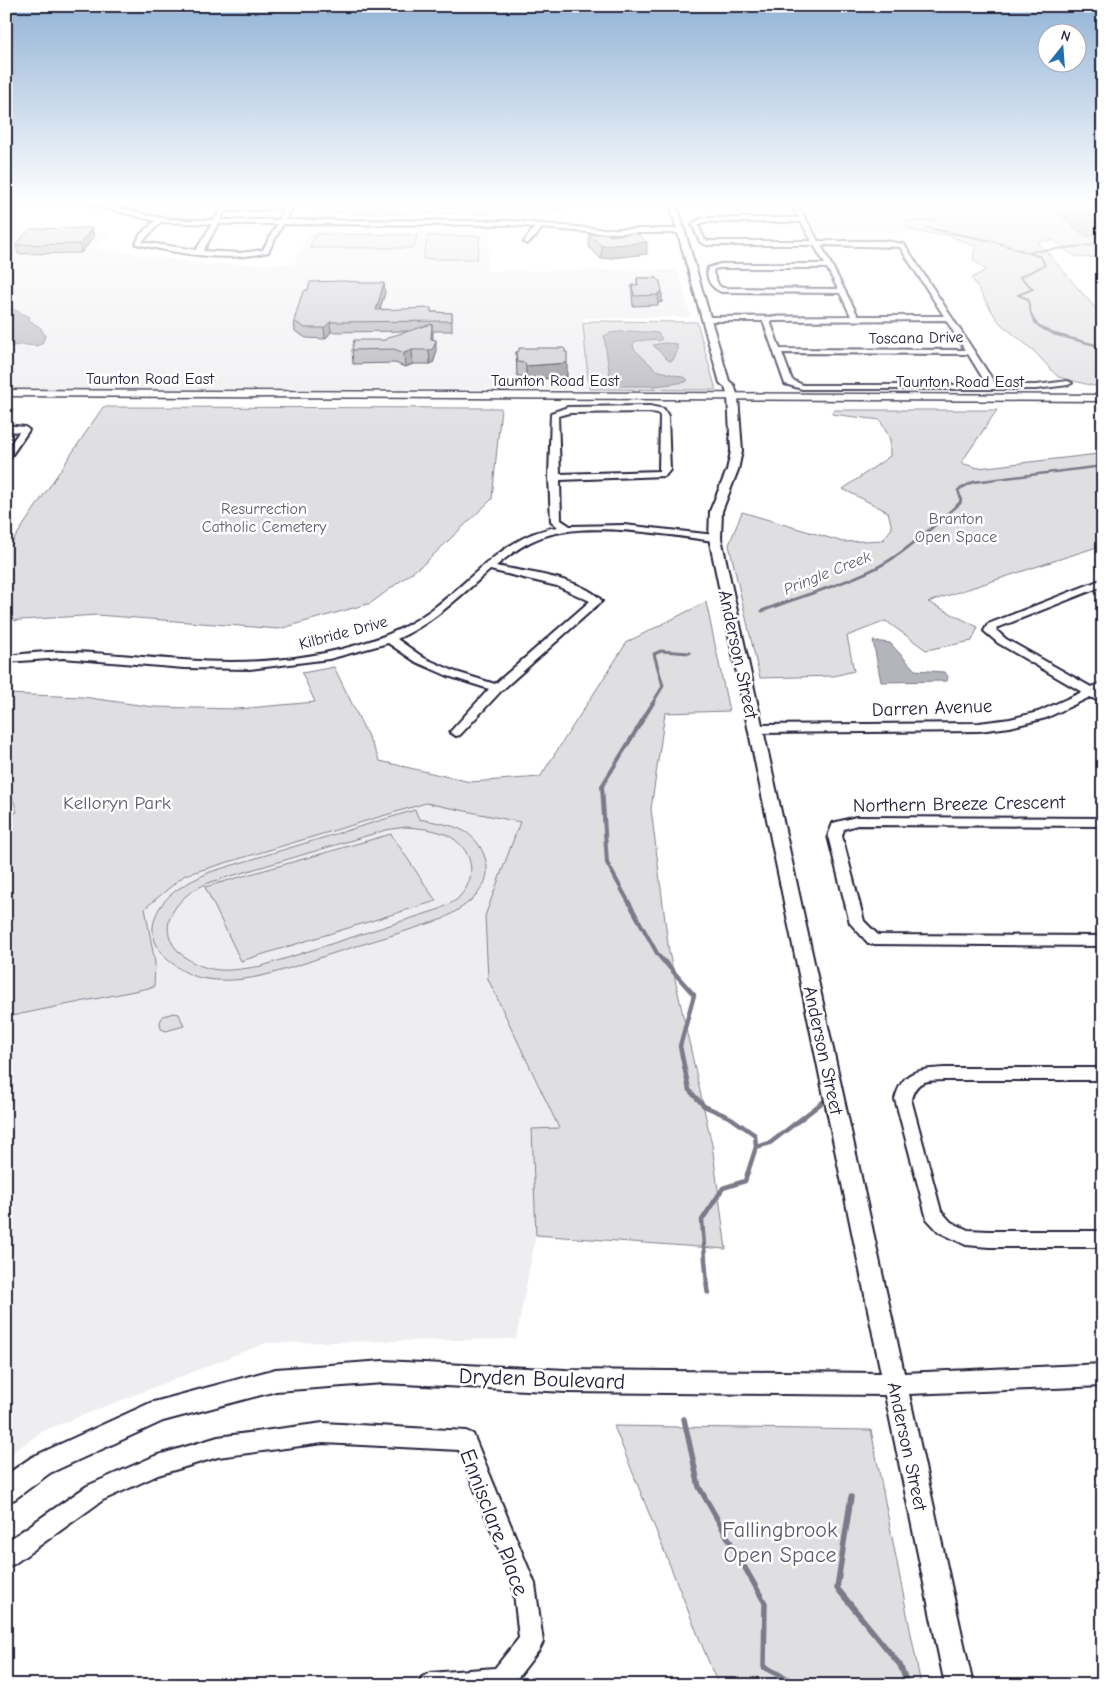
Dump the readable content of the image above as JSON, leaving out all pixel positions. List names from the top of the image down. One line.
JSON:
{"streets":{"main road":["Taunton Road East"],"street":["Toscana Drive","Kilbride Drive","Anderson Street","Darren Avenue","Northern Breeze Crescent","Dryden Boulevard","Ennisclare Place"]},"crossings":[["Taunton Road East","Anderson Street"],["Kilbride Drive","Anderson Street"],["Anderson Street","Darren Avenue"],["Anderson Street","Dryden Boulevard"]],"water":["Pringle Creek"],"parks":["Resurrection Catholic Cemetery","Branton Open Space","Kelloryn Park","Fallingbrook Open Space"],"north":"top"}
